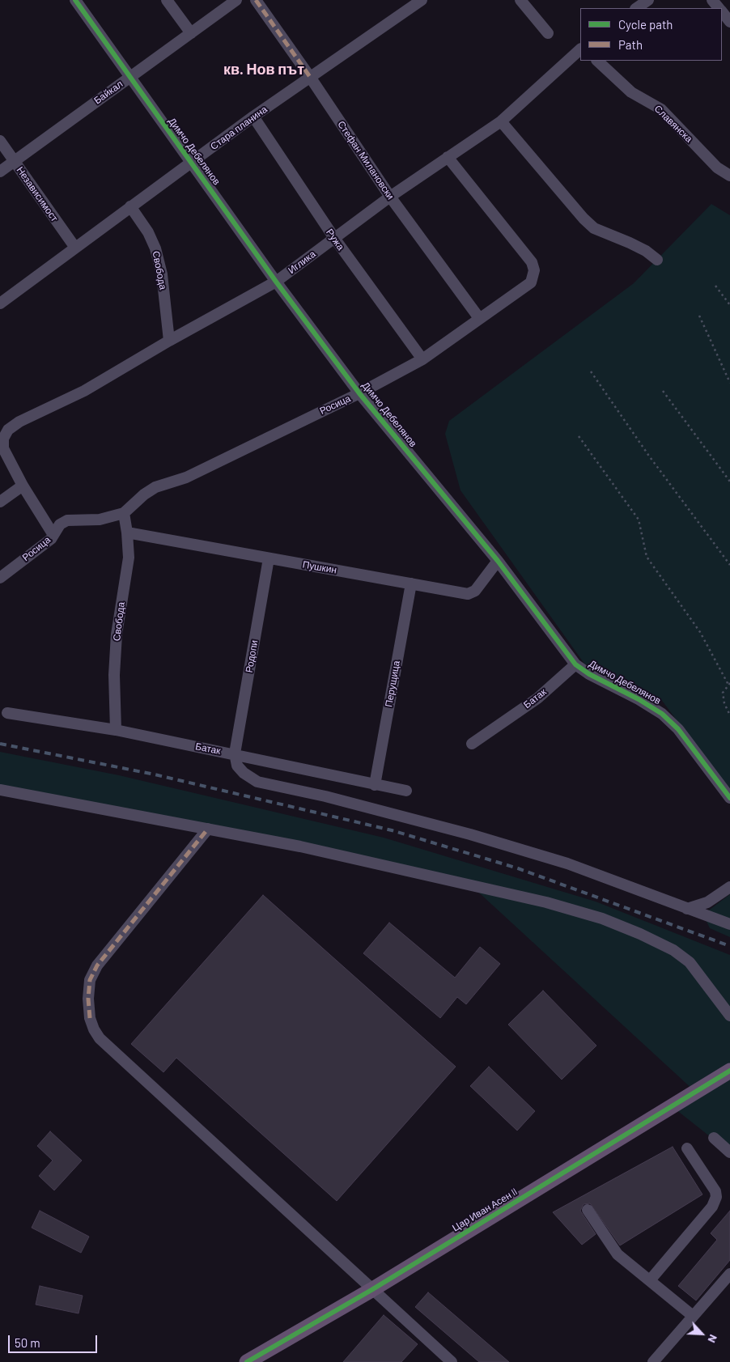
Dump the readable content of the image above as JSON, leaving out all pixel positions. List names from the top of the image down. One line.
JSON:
{"streets":{"main road":["Цар Иван Асен II"],"street":["Байкал","Славянска","Стара планина","Димчо Дебелянов","Стефан Милановски","Независимост","Ружа","Иглика","Свобода","Росица","Пушкин","Родопи","Перущица","Батак"]},"crossings":[["Байкал","Димчо Дебелянов"],["Байкал","Независимост"],["Стара планина","Димчо Дебелянов"],["Стара планина","Стефан Милановски"],["Стара планина","Независимост"],["Стара планина","Ружа"],["Стара планина","Свобода"],["Димчо Дебелянов","Иглика"],["Димчо Дебелянов","Росица"],["Димчо Дебелянов","Пушкин"],["Димчо Дебелянов","Батак"],["Стефан Милановски","Иглика"],["Стефан Милановски","Росица"],["Ружа","Иглика"],["Ружа","Росица"],["Иглика","Свобода"],["Иглика","Росица"],["Свобода","Росица"],["Свобода","Пушкин"],["Свобода","Батак"],["Пушкин","Родопи"],["Пушкин","Перущица"],["Родопи","Батак"],["Перущица","Батак"]],"districts":["кв. Нов път"],"legend":["Cycle path","Path"],"scale_bar":"50 m","north":"bottom right"}
